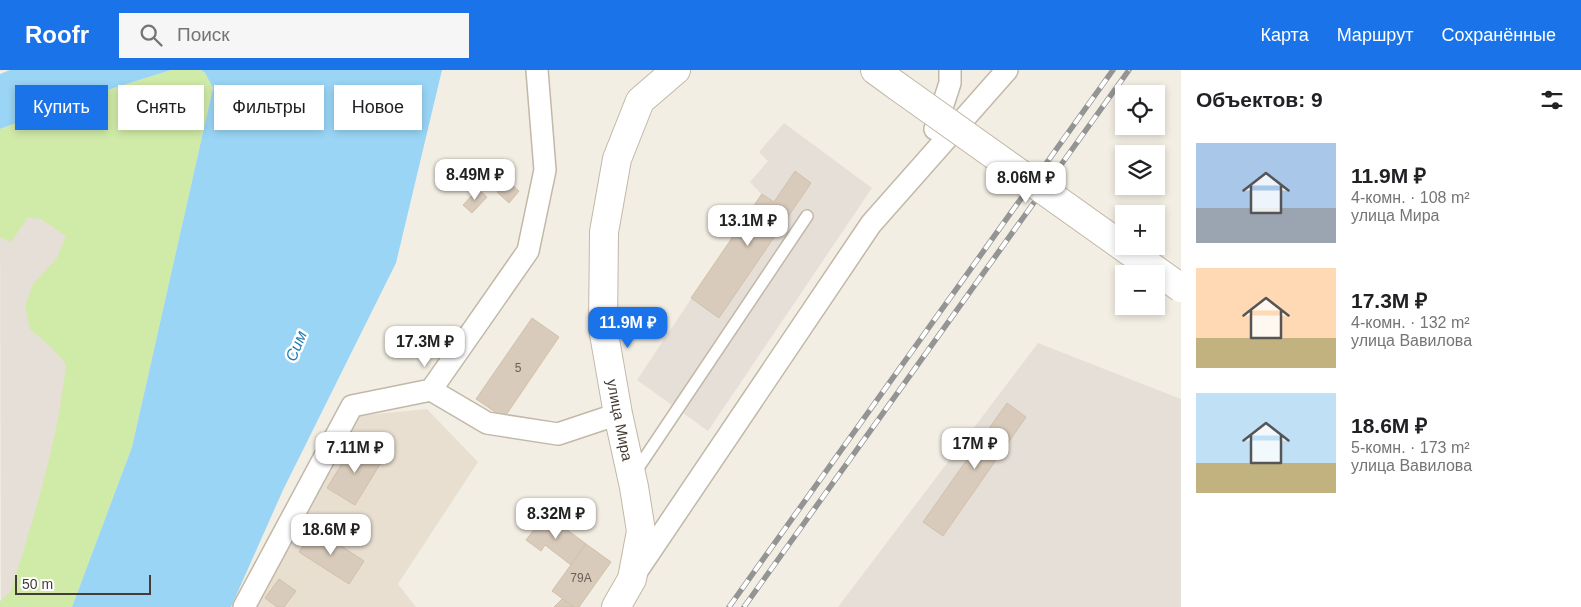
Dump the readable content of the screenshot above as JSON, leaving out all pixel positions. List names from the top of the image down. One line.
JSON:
{"streets":{"street":["улица Мира"]},"water":["Сим"],"house_numbers":["5","79А"],"scale_bar":"50 m","page":{"header":"Roofr","search":"Поиск","nav":["Карта","Маршрут","Сохранённые"],"heading":"Объектов: 9","map_buttons":["+","−"],"chip":["Купить","Снять","Фильтры","Новое"],"list":[{"name":"11.9M ₽","note":"4-комн. · 108 m² · улица Мира"},{"name":"17.3M ₽","note":"4-комн. · 132 m² · улица Вавилова"},{"name":"18.6M ₽","note":"5-комн. · 173 m² · улица Вавилова"}],"price":["8.49M ₽","8.06M ₽","13.1M ₽","11.9M ₽","17.3M ₽","17M ₽","7.11M ₽","8.32M ₽","18.6M ₽"],"scale":"50 m"}}
